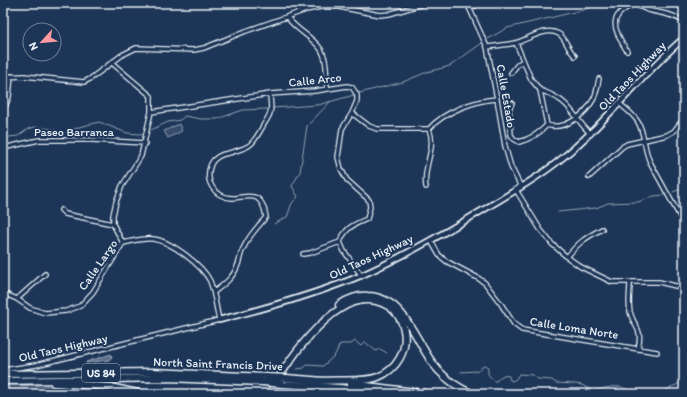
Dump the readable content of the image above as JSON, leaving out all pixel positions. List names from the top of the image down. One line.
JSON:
{"streets":{"highway":["North Saint Francis Drive","US 84"],"street":["Old Taos Highway","Calle Arco","Calle Estado","Paseo Barranca","Calle Largo","Calle Loma Norte"]},"crossings":[["Old Taos Highway","Calle Estado"],["Old Taos Highway","Calle Largo"],["Old Taos Highway","Calle Loma Norte"]],"north":"bottom left"}
